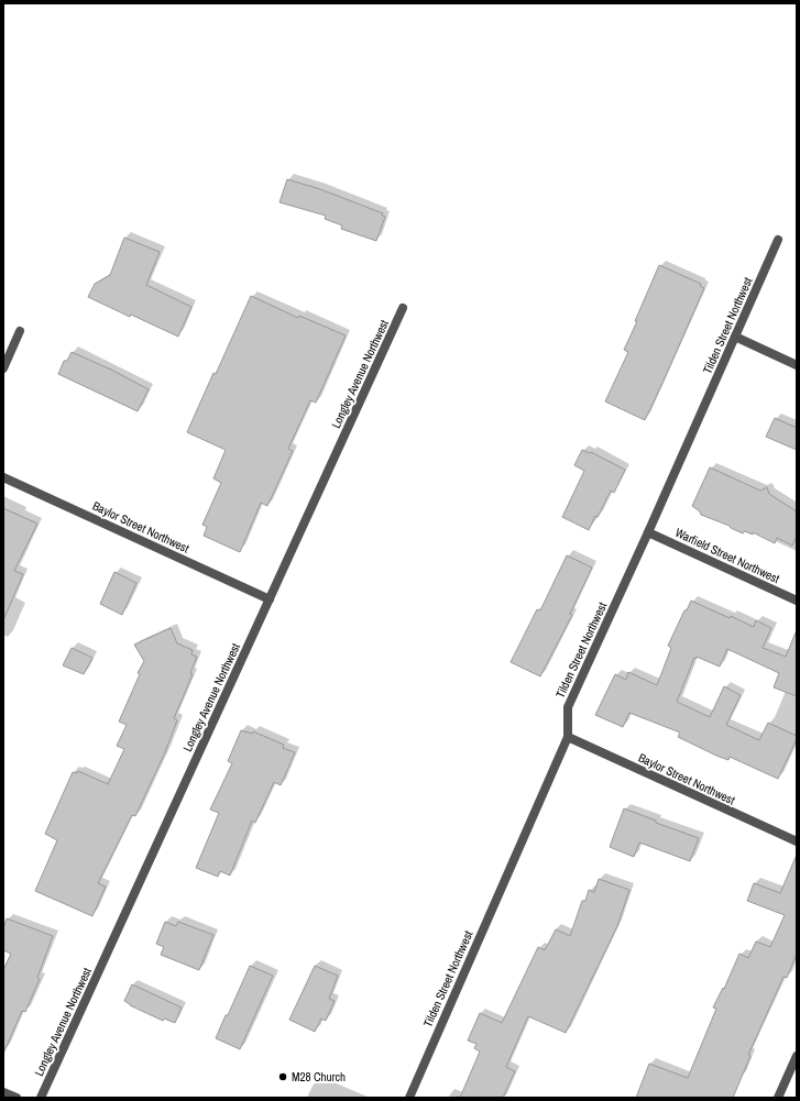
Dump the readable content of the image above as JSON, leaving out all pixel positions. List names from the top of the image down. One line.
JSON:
{"streets":{"street":["Tilden Street Northwest","Longley Avenue Northwest","Baylor Street Northwest","Warfield Street Northwest"]},"crossings":[["Tilden Street Northwest","Baylor Street Northwest"],["Tilden Street Northwest","Warfield Street Northwest"],["Longley Avenue Northwest","Baylor Street Northwest"]],"places":["M28 Church"]}
